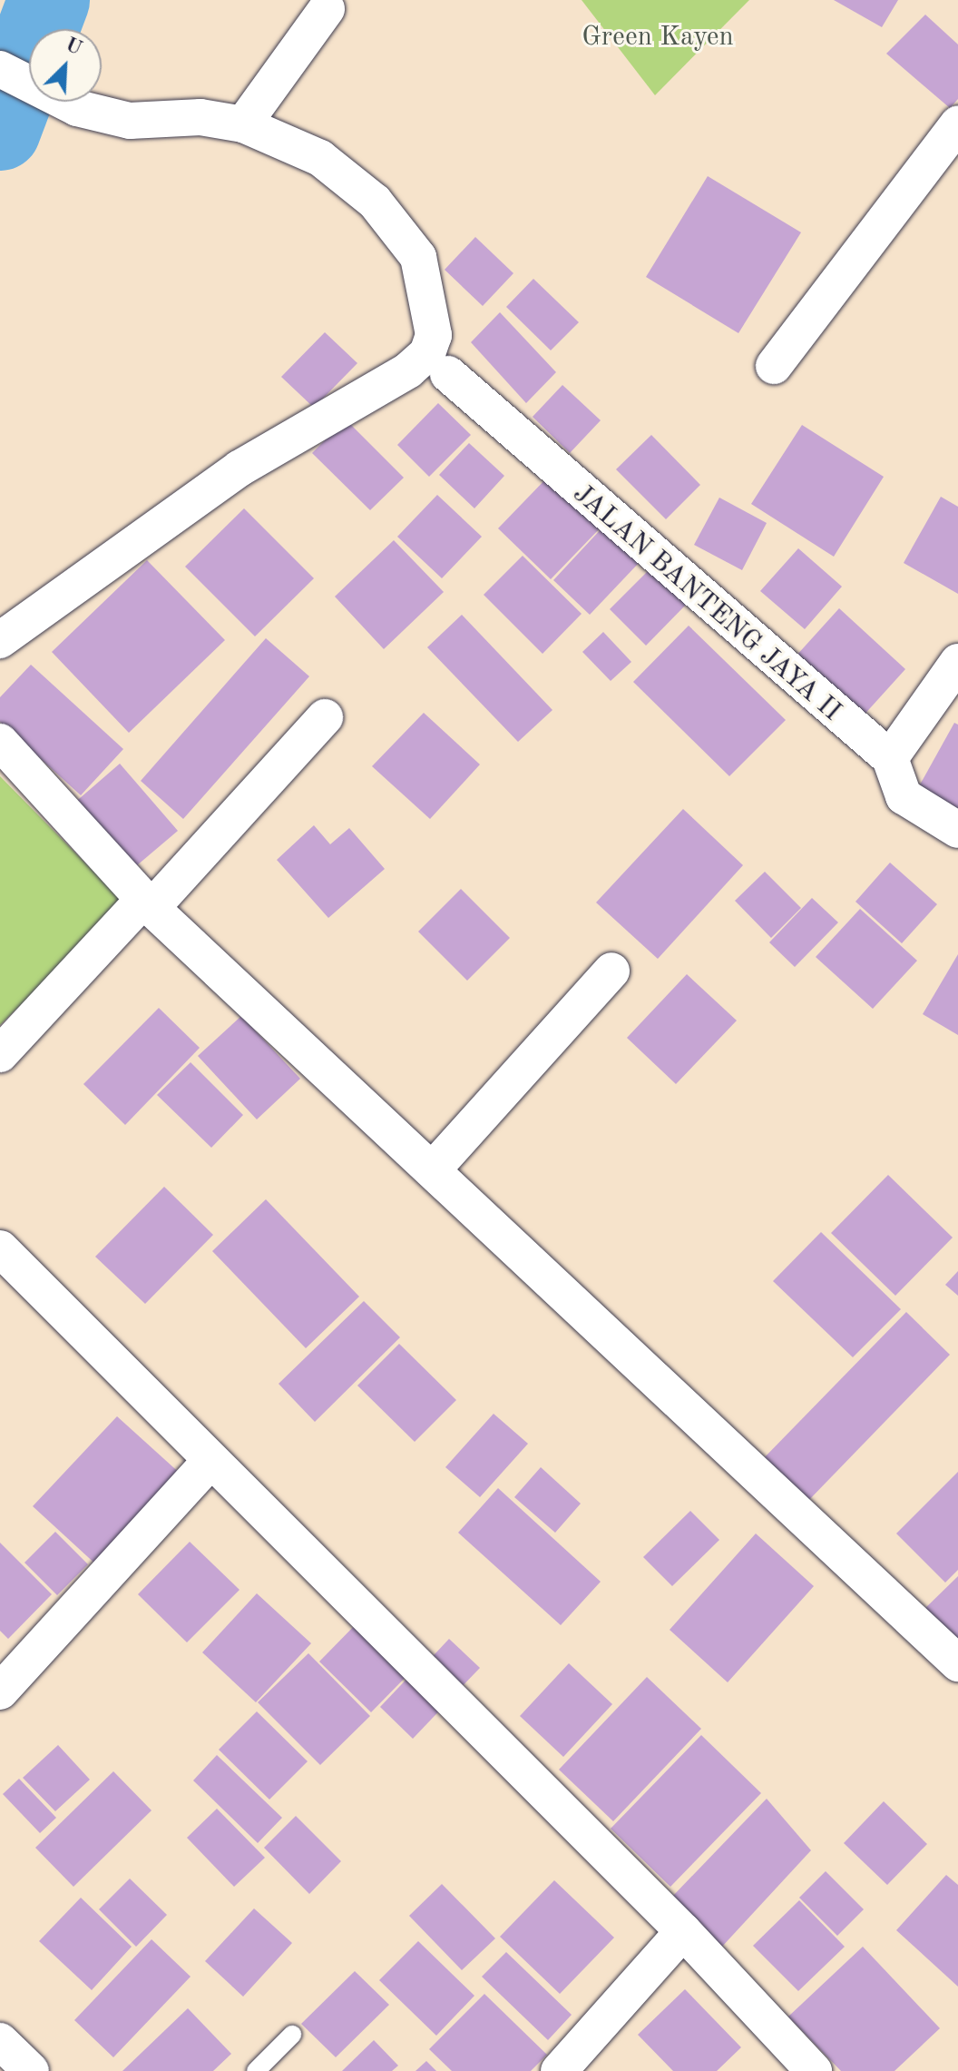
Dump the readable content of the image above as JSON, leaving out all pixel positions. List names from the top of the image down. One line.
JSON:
{"streets":{"street":["JALAN BANTENG JAYA II"]},"parks":["Green Kayen"],"north":"top right"}
